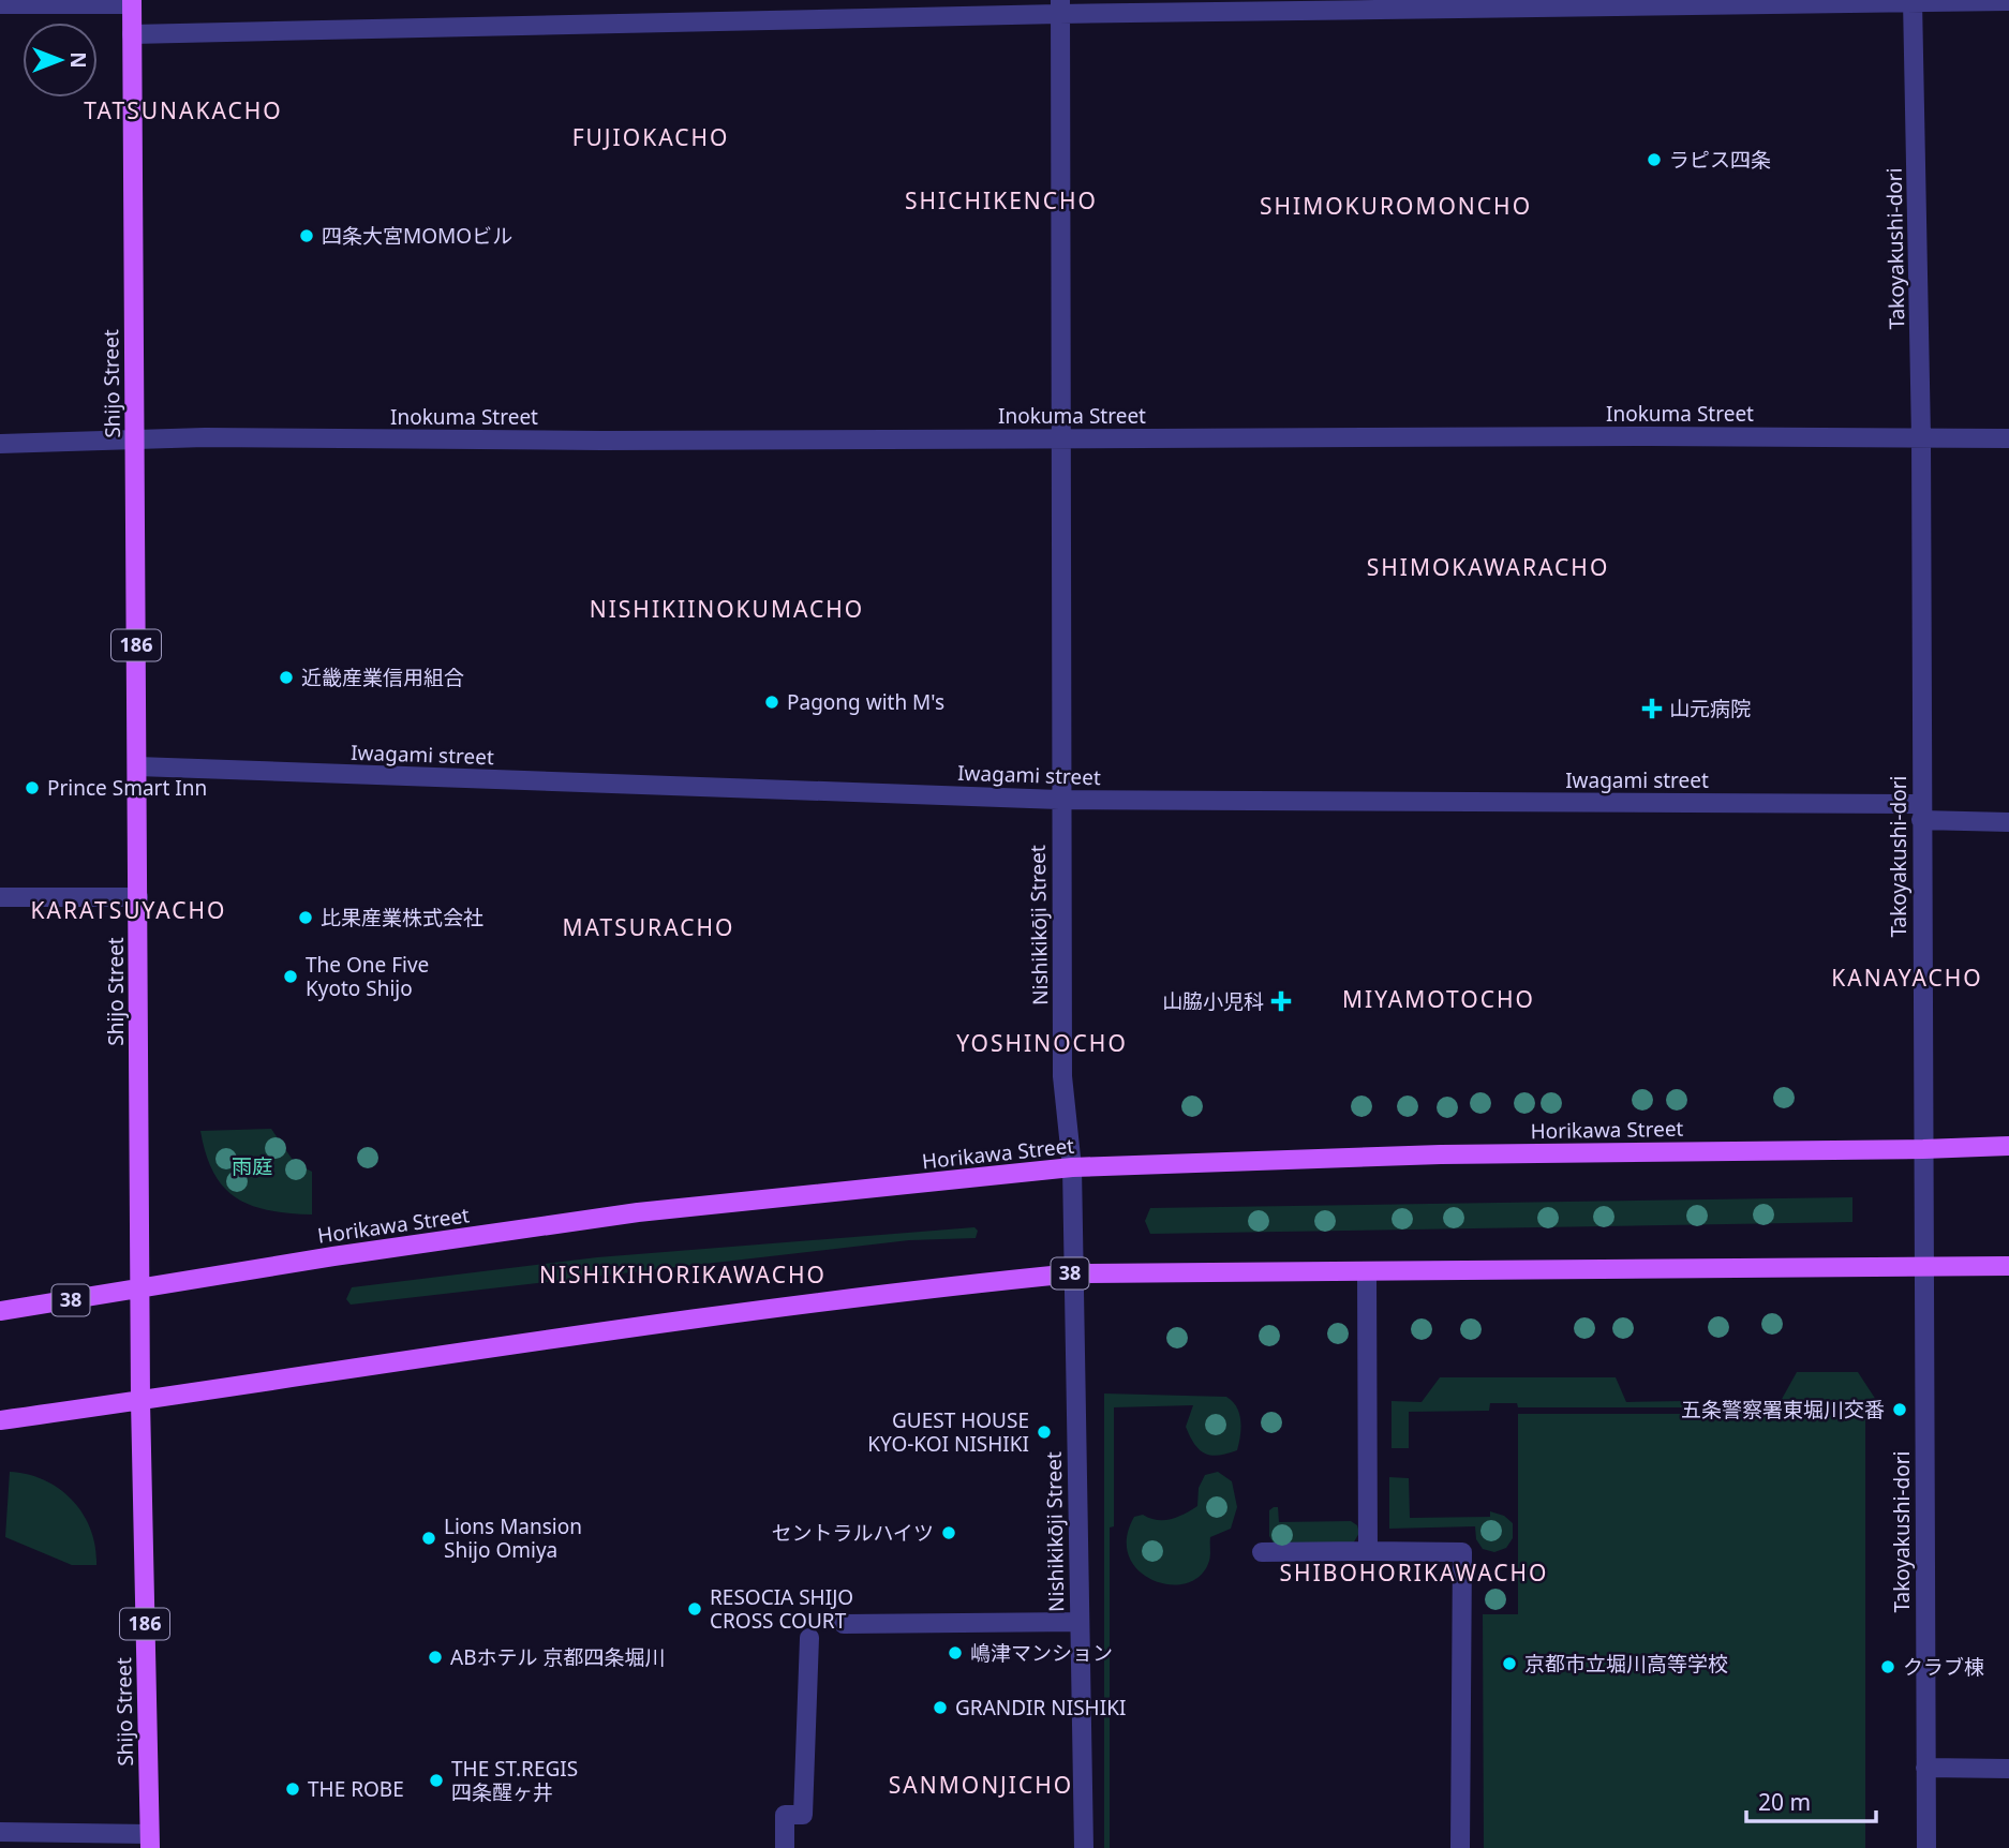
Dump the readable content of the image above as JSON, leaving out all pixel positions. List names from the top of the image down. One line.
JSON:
{"streets":{"main road":["Shijo Street","186","Horikawa Street","38"],"street":["Takoyakushi-dori","Inokuma Street","Iwagami street","Nishikikōji Street"]},"crossings":[["Takoyakushi-dori","Inokuma Street"],["Takoyakushi-dori","Iwagami street"],["Takoyakushi-dori","Horikawa Street"],["Takoyakushi-dori","38"],["Shijo Street","Inokuma Street"],["Shijo Street","Iwagami street"],["Shijo Street","Horikawa Street"],["Shijo Street","38"],["Inokuma Street","Nishikikōji Street"],["Iwagami street","Nishikikōji Street"],["Nishikikōji Street","Horikawa Street"],["Nishikikōji Street","38"]],"districts":["TATSUNAKACHO","FUJIOKACHO","SHICHIKENCHO","SHIMOKUROMONCHO","SHIMOKAWARACHO","NISHIKIINOKUMACHO","KARATSUYACHO","MATSURACHO","KANAYACHO","MIYAMOTOCHO","YOSHINOCHO","NISHIKIHORIKAWACHO","SHIBOHORIKAWACHO","SANMONJICHO"],"parks":["雨庭"],"places":{"other":["ラピス四条","四条大宮MOMOビル","近畿産業信用組合","Pagong with M's","Prince Smart Inn","比果産業株式会社","The One Five Kyoto Shijo","五条警察署東堀川交番","GUEST HOUSE KYO-KOI NISHIKI","セントラルハイツ","Lions Mansion Shijo Omiya","RESOCIA SHIJO CROSS COURT","嶋津マンション","ABホテル 京都四条堀川","京都市立堀川高等学校","クラブ棟","GRANDIR NISHIKI","THE ST.REGIS 四条醒ヶ井","THE ROBE"],"health":["山元病院","山脇小児科"]},"scale_bar":"20 m","north":"right"}
